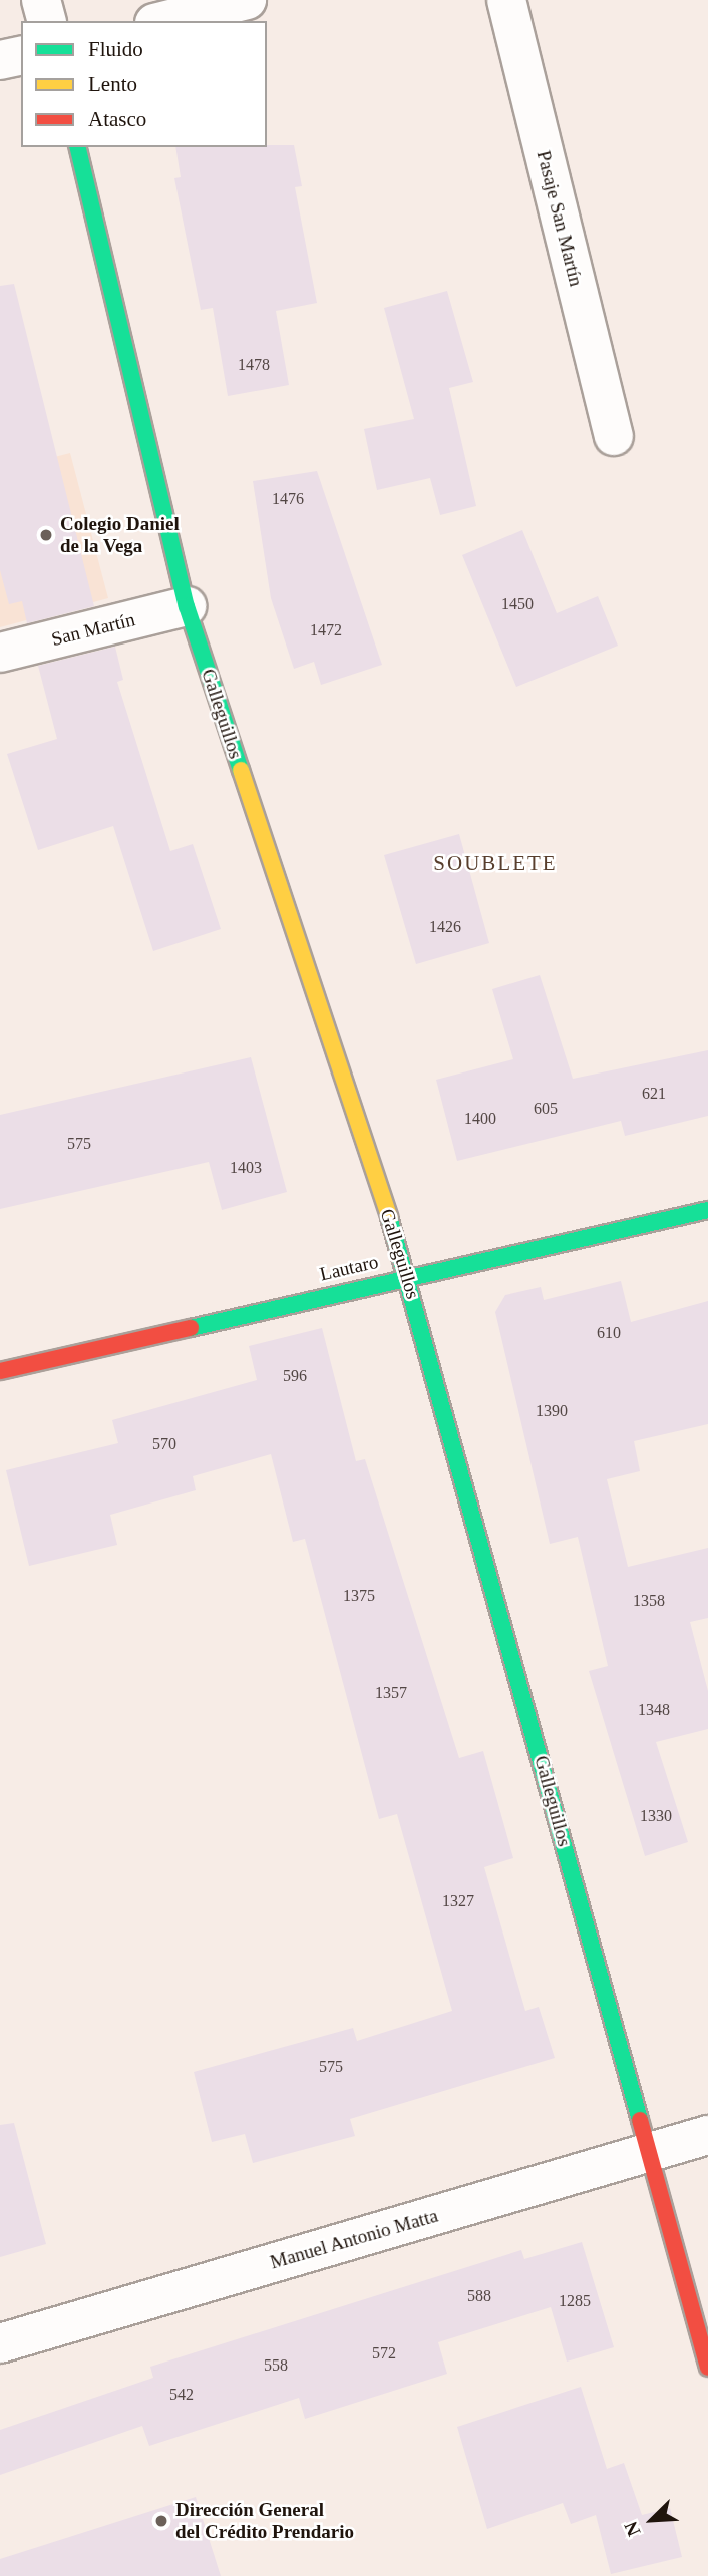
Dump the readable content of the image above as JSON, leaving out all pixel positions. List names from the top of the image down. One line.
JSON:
{"streets":{"street":["Pasaje San Martín","San Martín","Galleguillos","Lautaro","Manuel Antonio Matta"]},"crossings":[["San Martín","Galleguillos"],["Galleguillos","Lautaro"],["Galleguillos","Manuel Antonio Matta"]],"districts":["SOUBLETE"],"places":["Colegio Daniel de la Vega","Dirección General del Crédito Prendario"],"house_numbers":["1478","1476","1450","1472","1426","621","605","1400","575","1403","610","596","1390","570","1375","1358","1357","1348","1330","1327","575","588","1285","572","558","542"],"legend":["Fluido","Lento","Atasco"],"north":"bottom left"}
